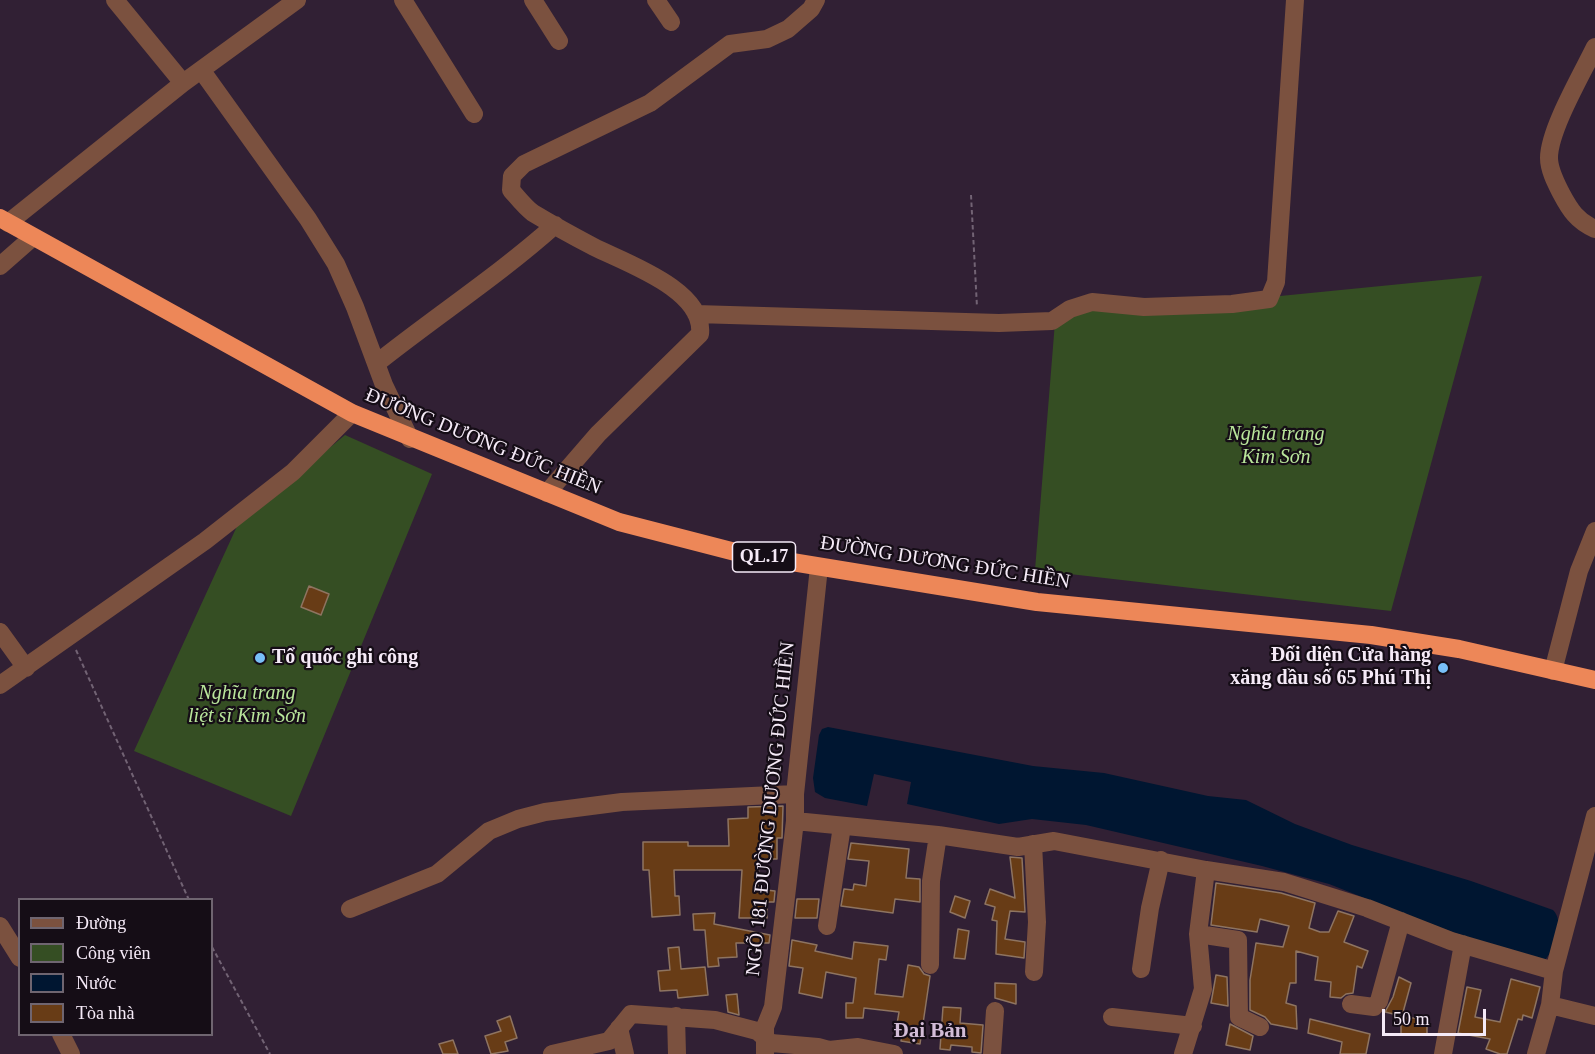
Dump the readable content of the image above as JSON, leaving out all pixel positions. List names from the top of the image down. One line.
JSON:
{"streets":{"highway":["ĐƯỜNG DƯƠNG ĐỨC HIỀN","QL.17"],"street":["NGÕ 181 ĐƯỜNG DƯƠNG ĐỨC HIỀN"]},"crossings":[["ĐƯỜNG DƯƠNG ĐỨC HIỀN","NGÕ 181 ĐƯỜNG DƯƠNG ĐỨC HIỀN"]],"districts":["Đại Bản"],"parks":["Nghĩa trang Kim Sơn","Nghĩa trang liệt sĩ Kim Sơn"],"places":["Tổ quốc ghi công","Đối diện Cửa hàng xăng dầu số 65 Phú Thị"],"legend":["Đường","Công viên","Nước","Tòa nhà"],"scale_bar":"50 m"}
